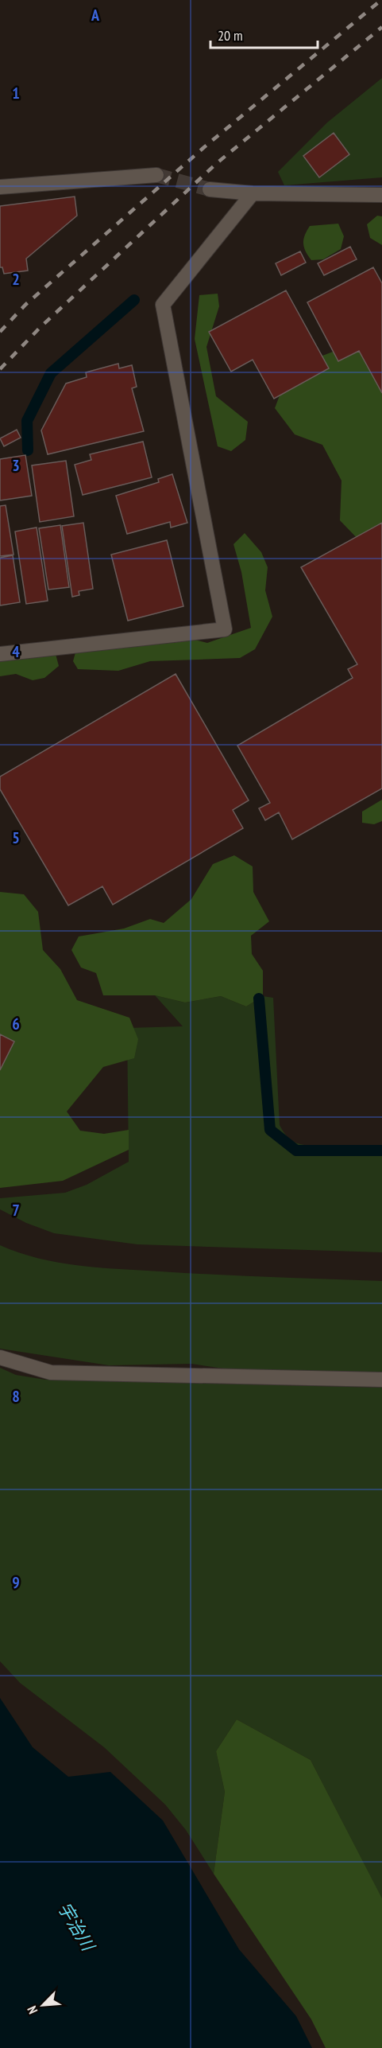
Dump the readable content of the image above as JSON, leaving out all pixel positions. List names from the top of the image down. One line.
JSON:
{"water":["宇治川"],"scale_bar":"20 m","north":"bottom left","grid":{"columns":["A"],"rows":["1","2","3","4","5","6","7","8","9"]}}
